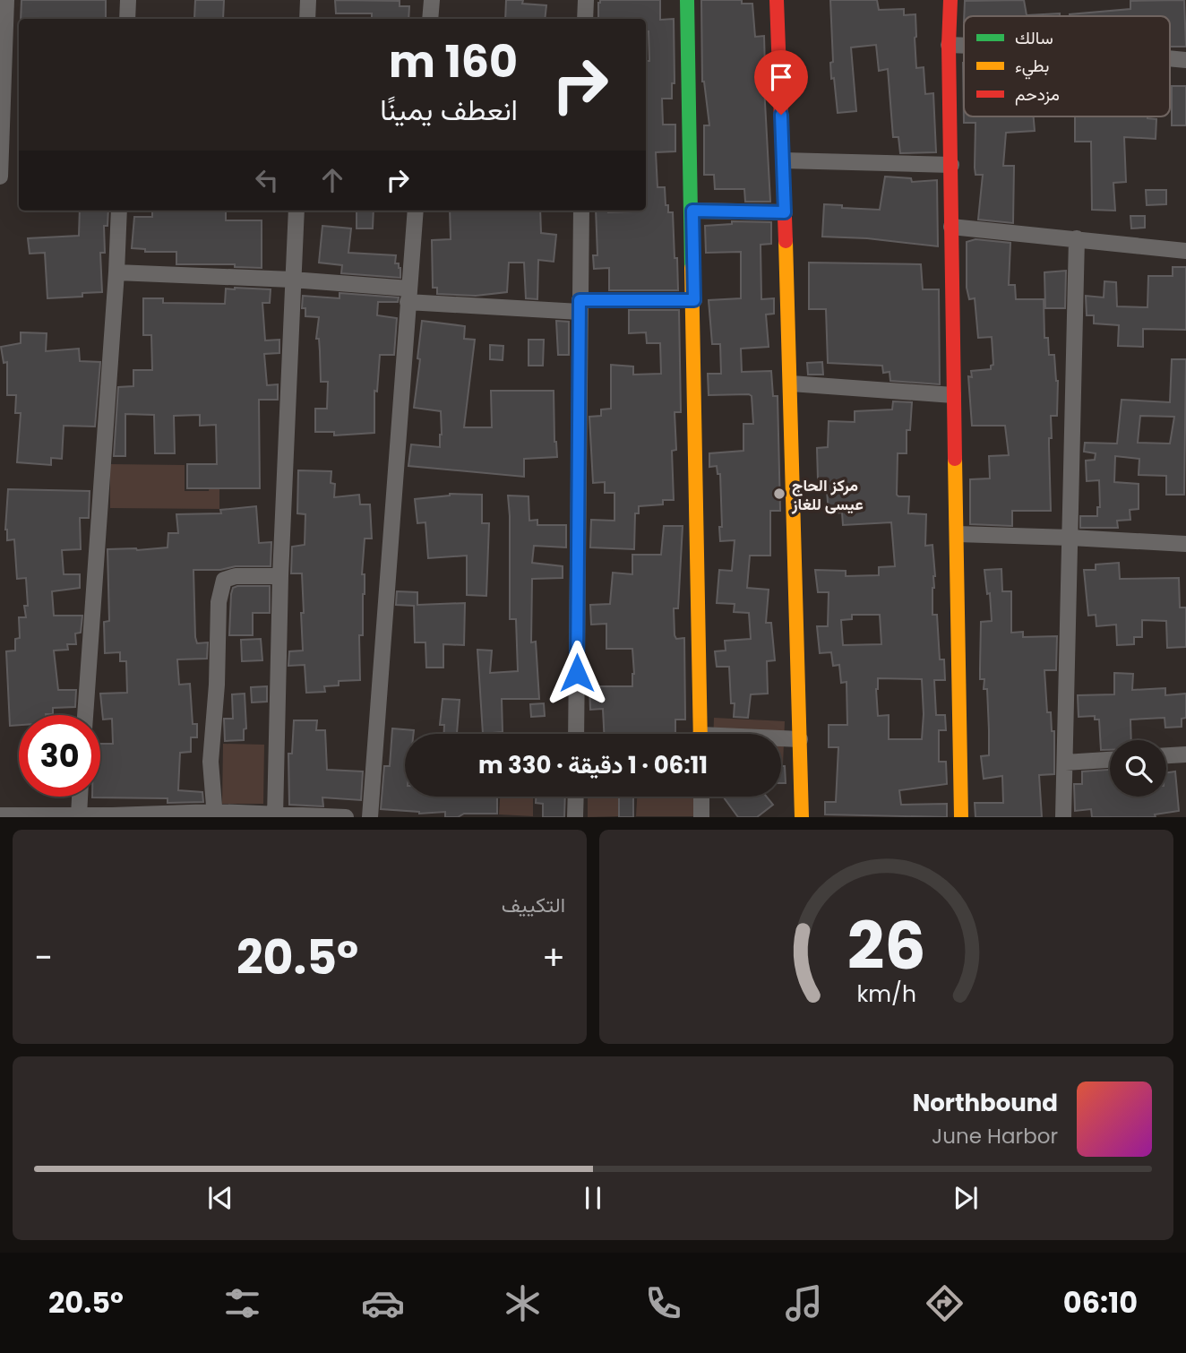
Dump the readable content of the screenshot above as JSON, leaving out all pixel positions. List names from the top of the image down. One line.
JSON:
{"places":["مركز الحاج عيسى للغاز"],"legend":["سالك","بطيء","مزدحم"],"page":{"turn":["160 m","انعطف يمينًا"],"limit":"30","trip":"06:11 · 1 دقيقة · 330 m","tile":"التكييف","heat":["−","20.5°","+"],"song":["Northbound","June Harbor"],"tabs":["06:10","20.5°"],"gauge":["26","km/h"]}}
